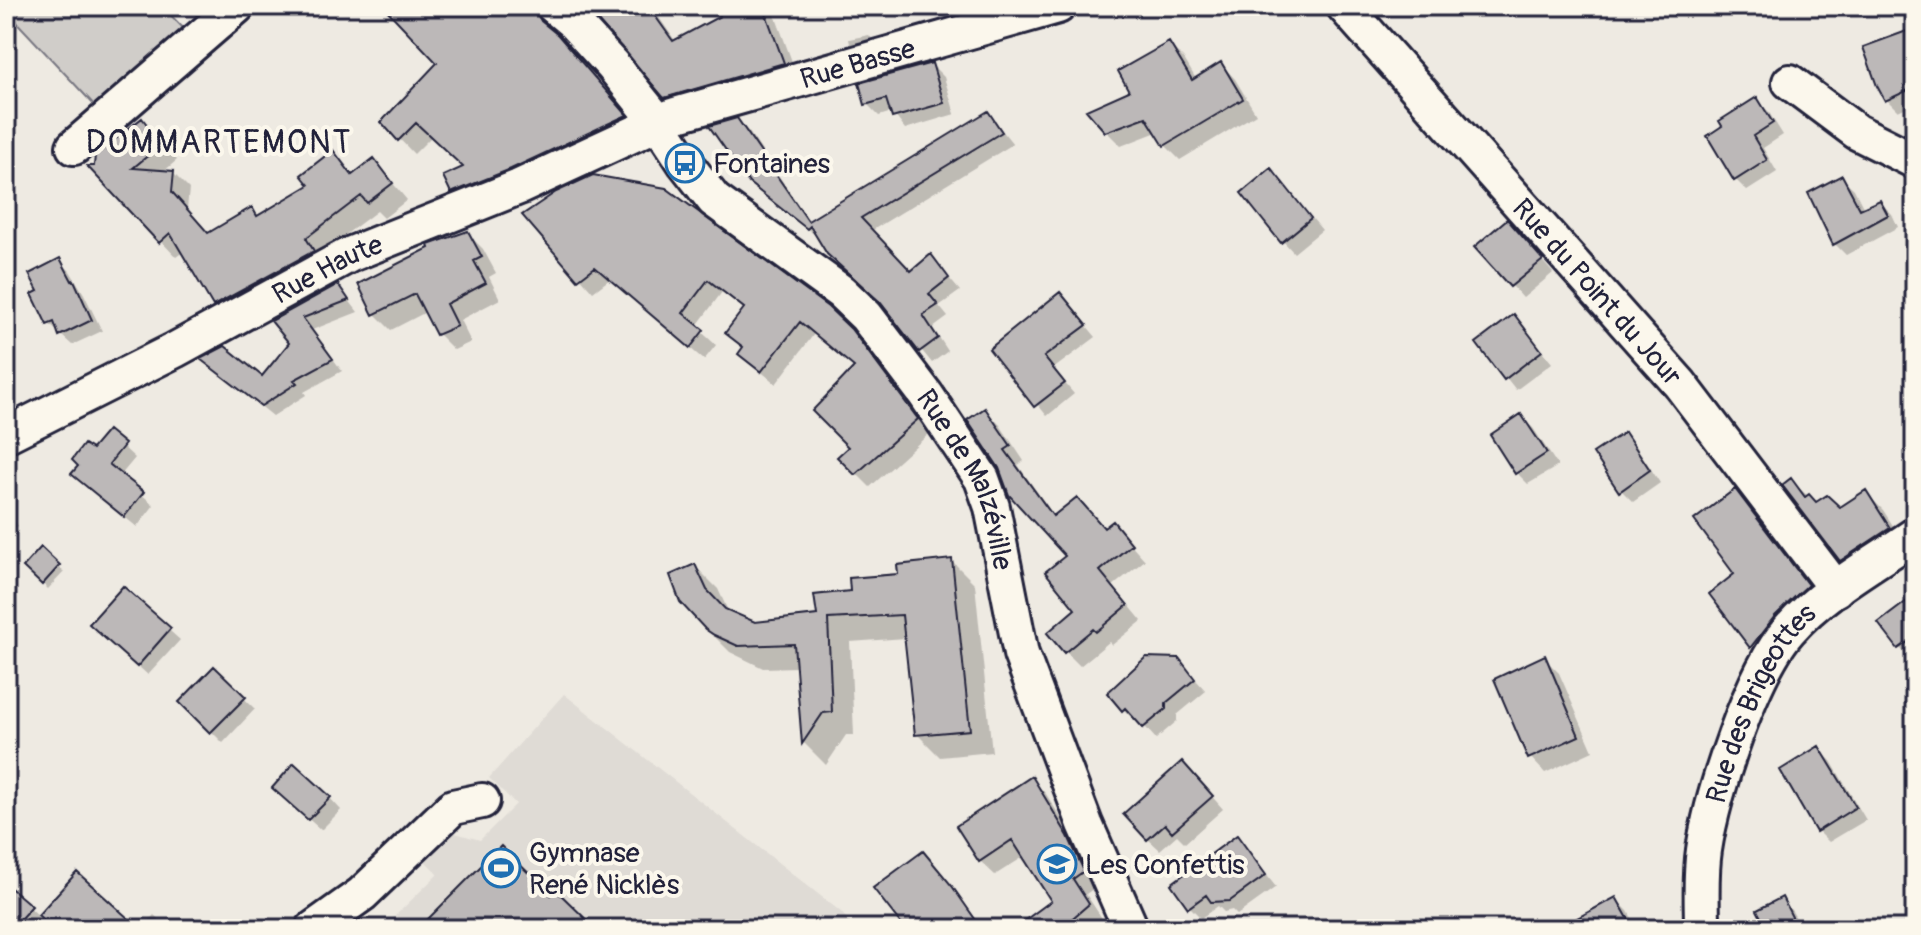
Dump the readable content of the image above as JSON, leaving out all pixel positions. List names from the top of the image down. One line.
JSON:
{"streets":{"street":["Rue Basse","Rue Haute","Rue du Point du Jour","Rue de Malzéville","Rue des Brigeottes"]},"crossings":[["Rue Basse","Rue Haute"],["Rue Basse","Rue de Malzéville"],["Rue Haute","Rue de Malzéville"],["Rue du Point du Jour","Rue des Brigeottes"]],"districts":["DOMMARTEMONT"],"places":{"bus stop":["Fontaines"],"school or university":["Les Confettis"],"sports":["Gymnase René Nicklès"]}}
